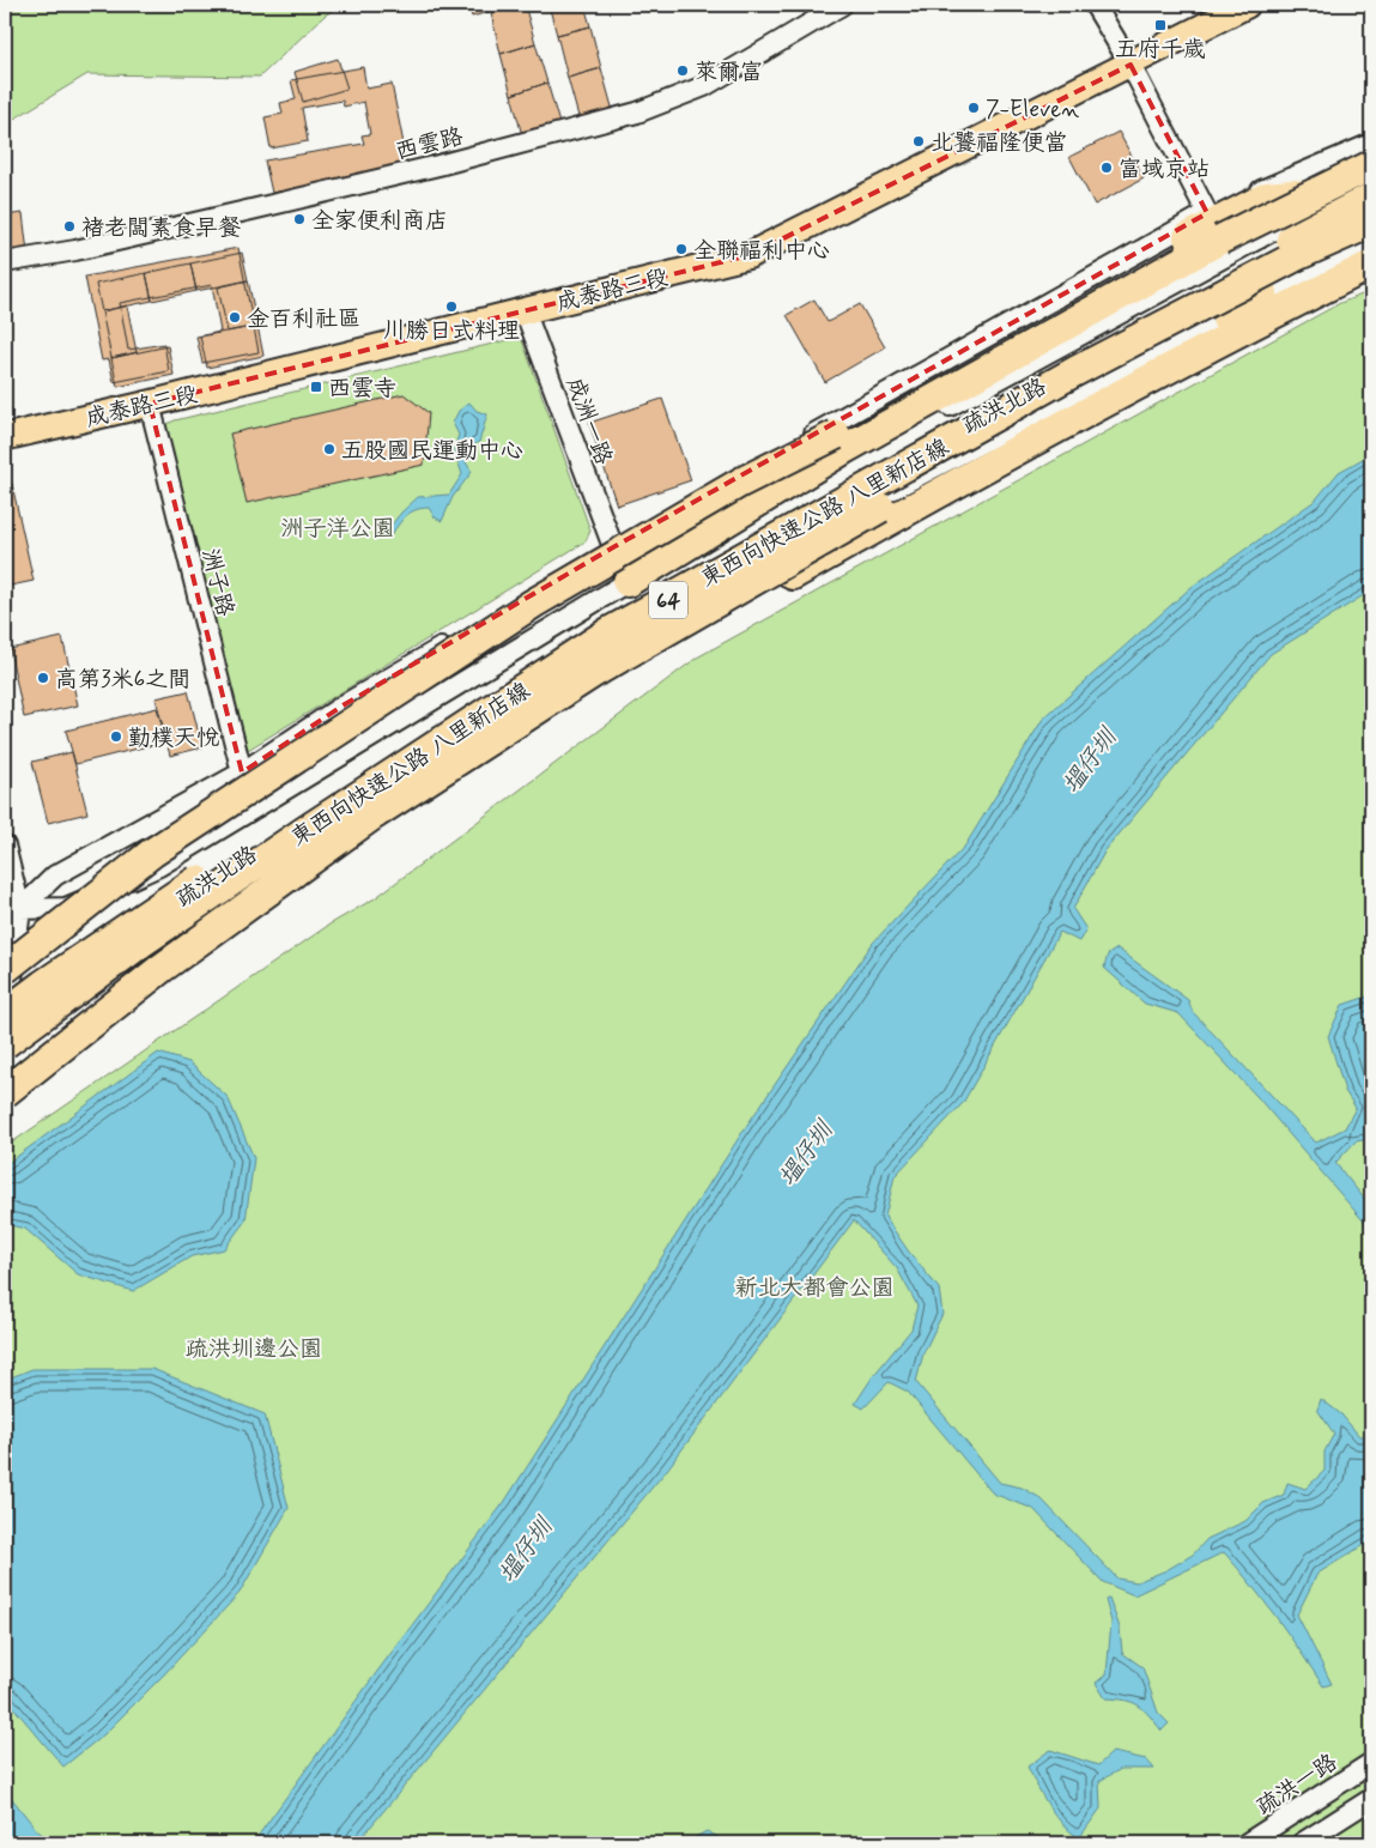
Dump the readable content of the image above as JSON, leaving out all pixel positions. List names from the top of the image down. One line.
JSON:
{"streets":{"highway":["東西向快速公路 八里新店線","64"],"main road":["成泰路三段"],"street":["西雲路","疏洪北路","成洲一路","洲子路","疏洪一路"]},"crossings":[["成泰路三段","成洲一路"],["成泰路三段","洲子路"],["疏洪北路","東西向快速公路 八里新店線"]],"water":["塭仔圳"],"parks":["洲子洋公園","新北大都會公園","疏洪圳邊公園"],"places":{"transit":["五府千歲","西雲寺"],"other":["萊爾富","7-Eleven","北饕福隆便當","富域京站","全家便利商店","褚老闆素食早餐","全聯福利中心","川勝日式料理","金百利社區","五股國民運動中心","高第3米6之間","勤樸天悅"]}}
